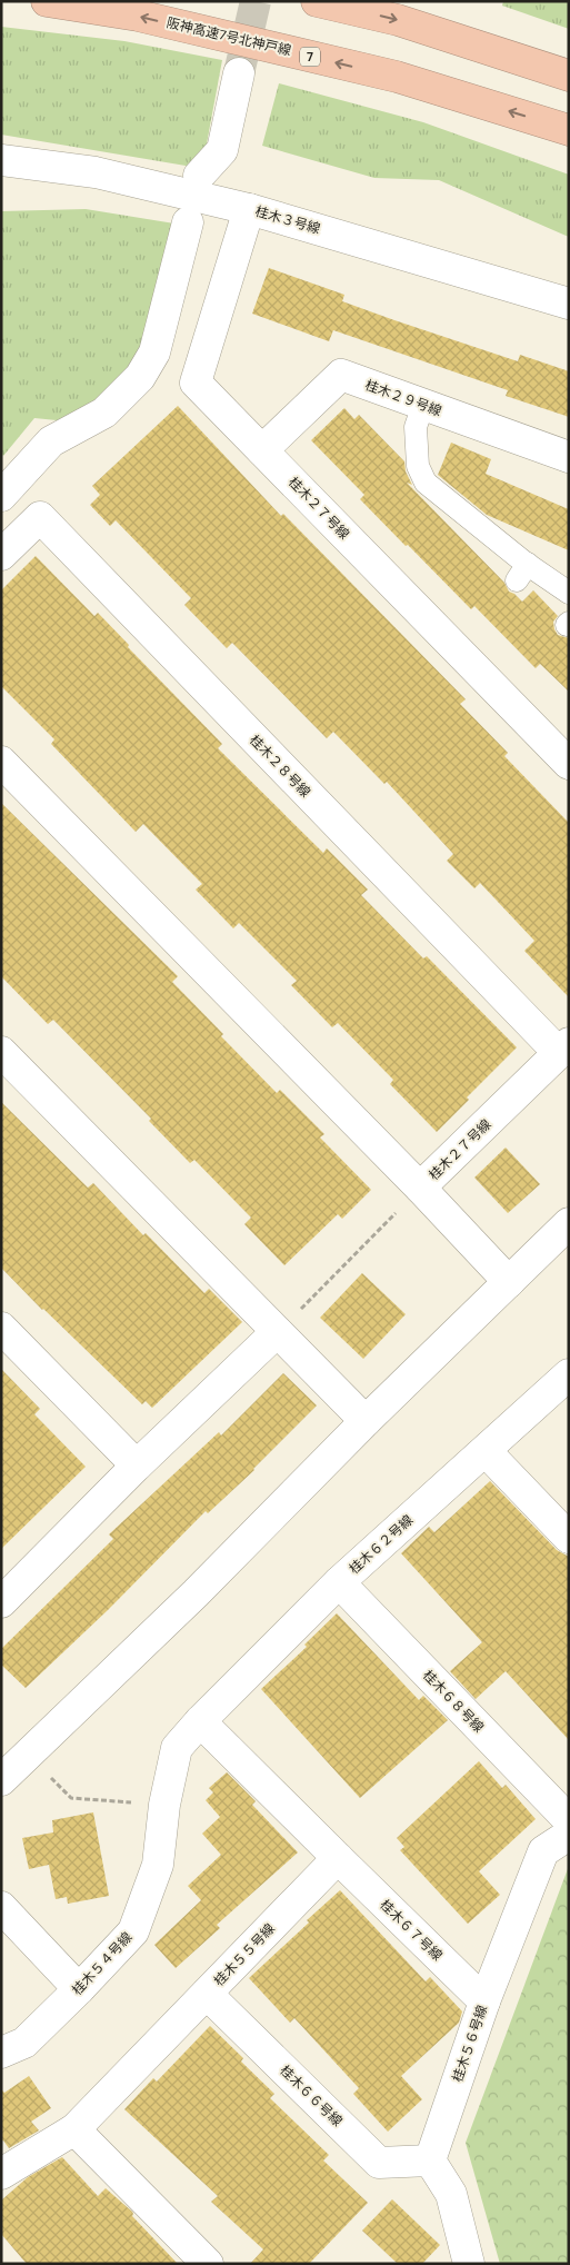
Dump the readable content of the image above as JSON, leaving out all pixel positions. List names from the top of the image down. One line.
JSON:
{"streets":{"highway":["阪神高速7号北神戸線","7"],"street":["桂木３号線","桂木２９号線","桂木２７号線","桂木２８号線","桂木６２号線","桂木６８号線","桂木６７号線","桂木５５号線","桂木５４号線","桂木５６号線","桂木６６号線"]},"crossings":[["桂木３号線","桂木２７号線"],["桂木２９号線","桂木２７号線"],["桂木２７号線","桂木２８号線"],["桂木６２号線","桂木６８号線"],["桂木６２号線","桂木５４号線"],["桂木６７号線","桂木５５号線"],["桂木６７号線","桂木５６号線"],["桂木５５号線","桂木６６号線"],["桂木５６号線","桂木６６号線"]]}
